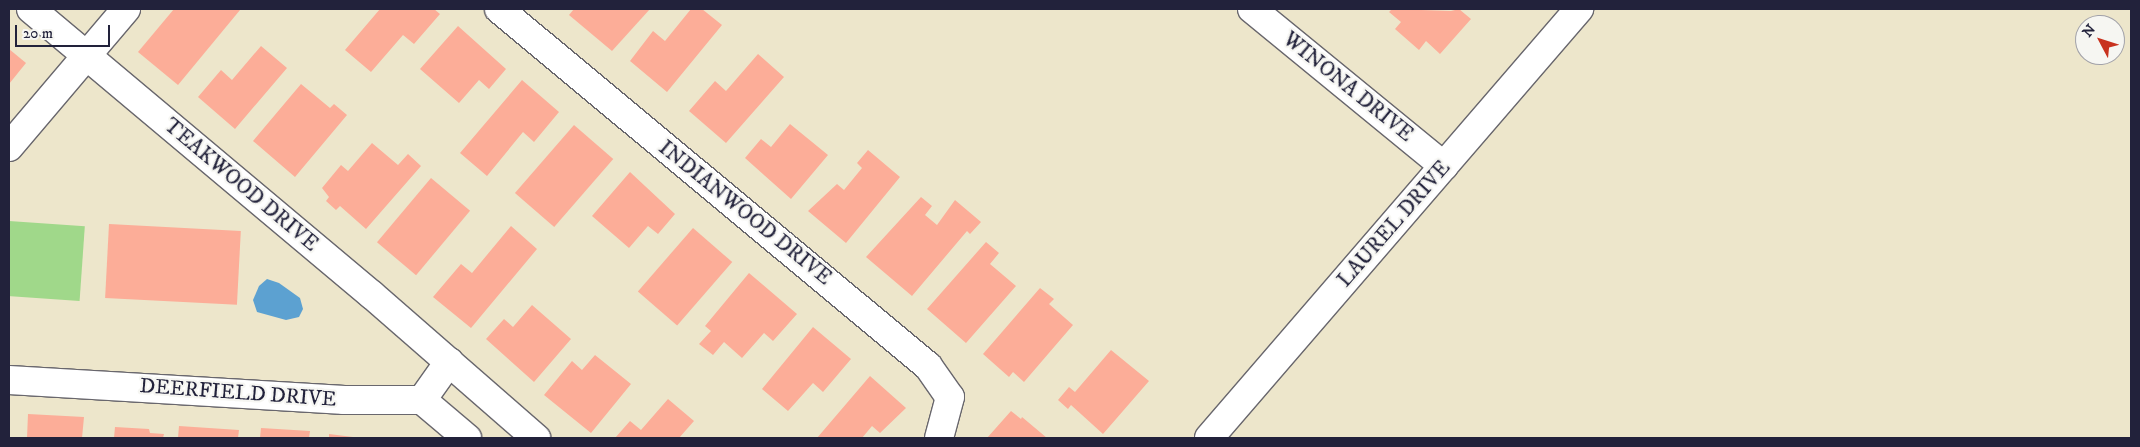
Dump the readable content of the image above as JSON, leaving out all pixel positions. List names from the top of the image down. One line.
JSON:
{"streets":{"street":["WINONA DRIVE","TEAKWOOD DRIVE","INDIANWOOD DRIVE","LAUREL DRIVE","DEERFIELD DRIVE"]},"crossings":[["WINONA DRIVE","LAUREL DRIVE"]],"scale_bar":"20 m","north":"top left"}
